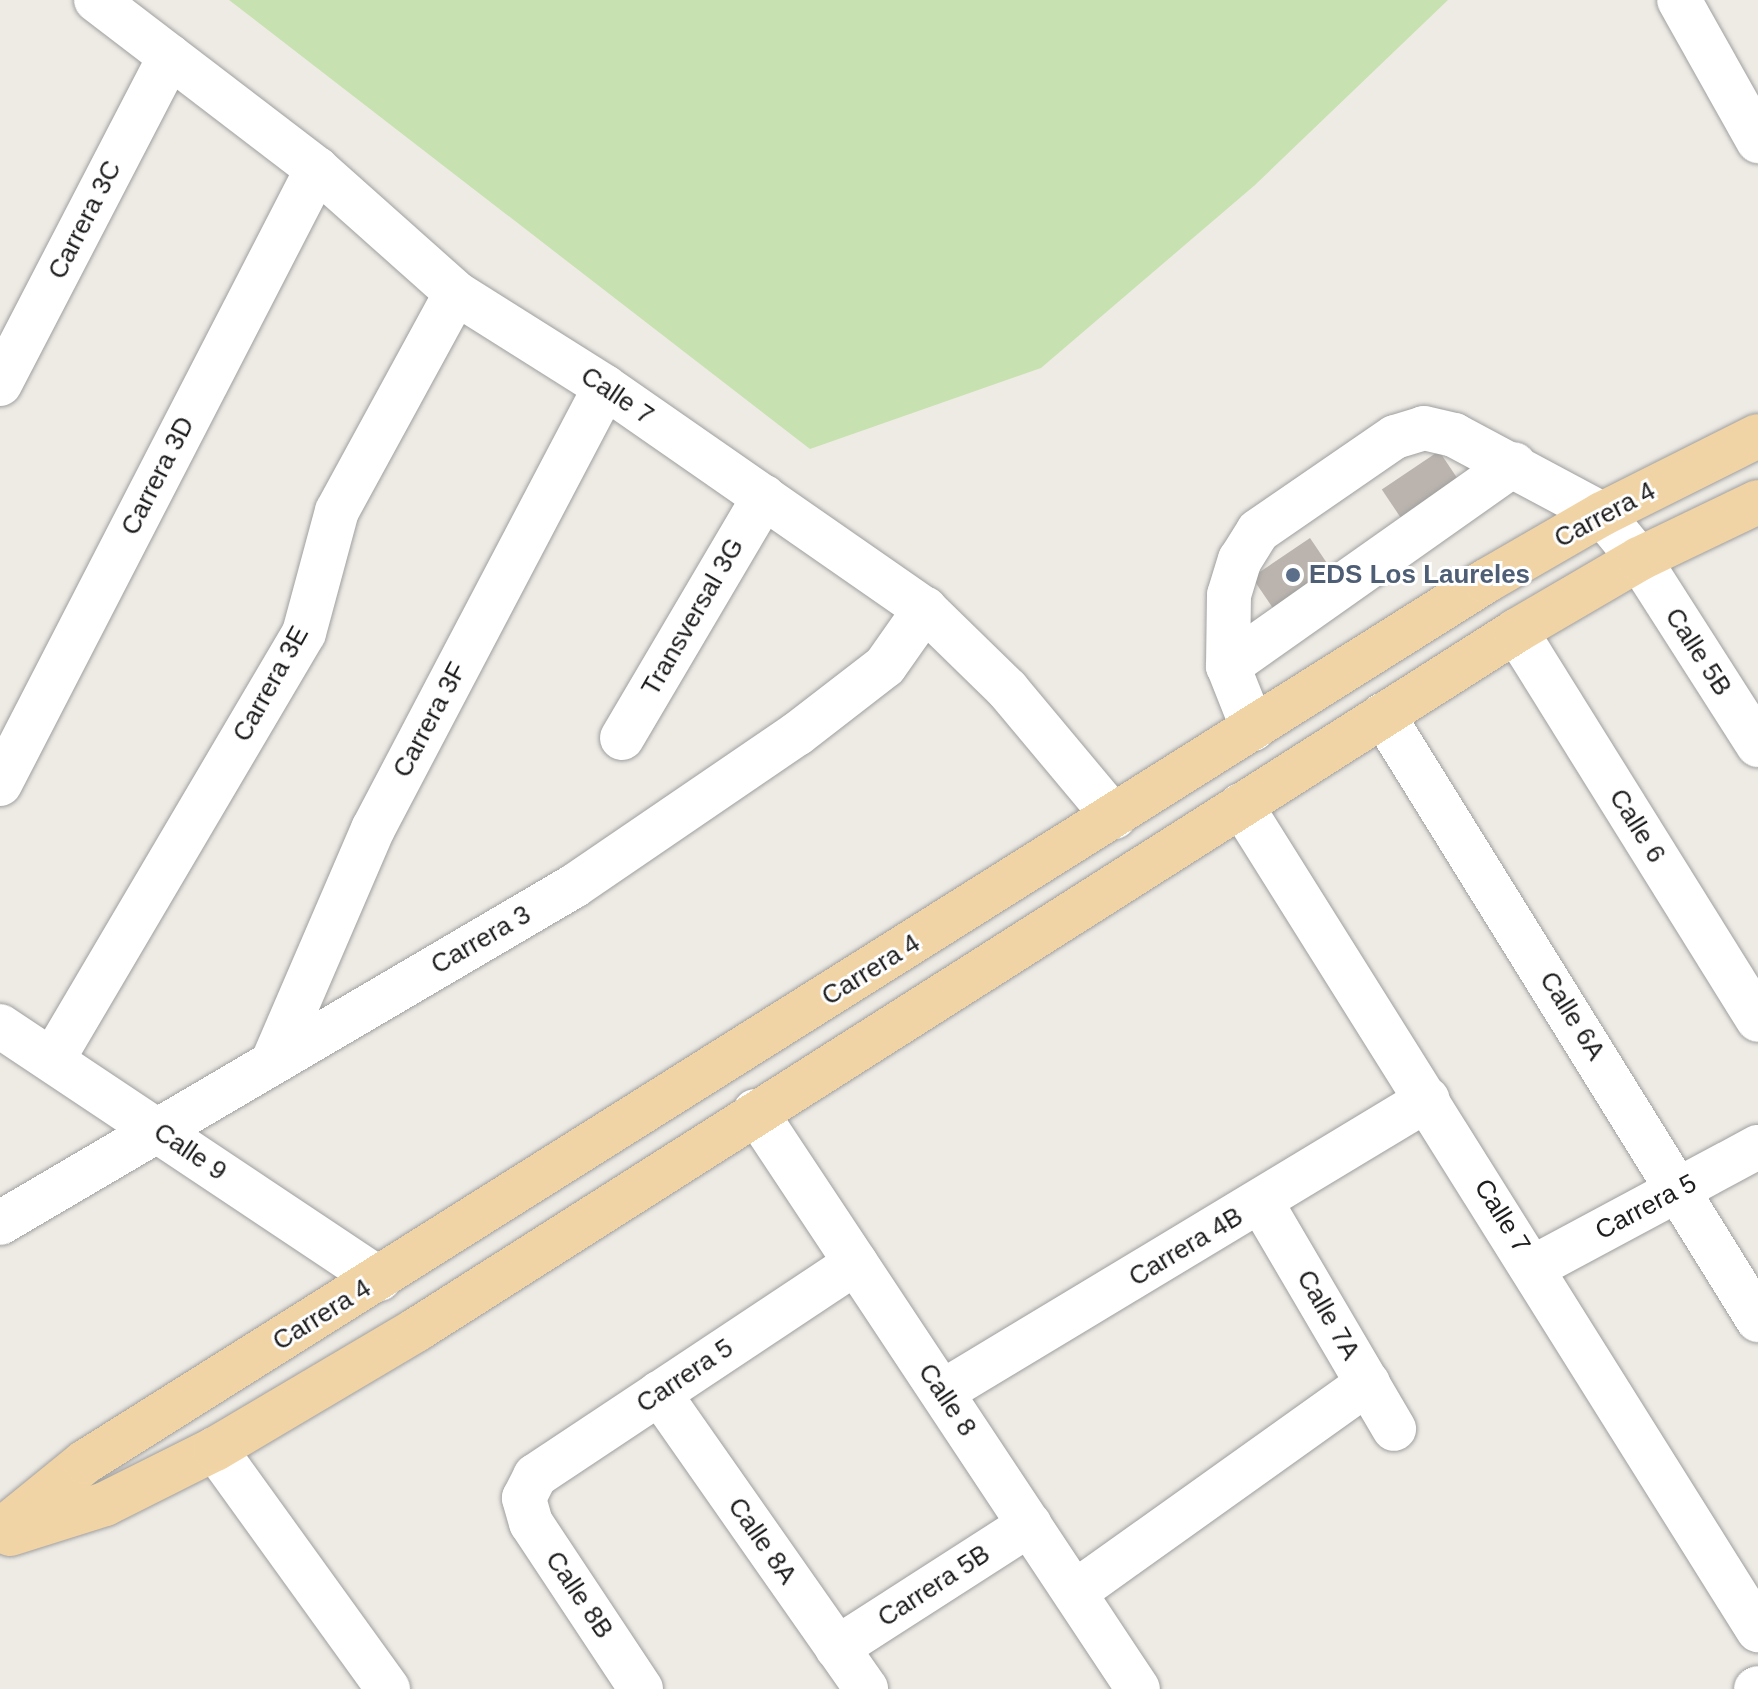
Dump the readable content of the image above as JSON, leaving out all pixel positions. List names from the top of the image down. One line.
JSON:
{"streets":{"main road":["Carrera 4"],"street":["Carrera 3C","Calle 7","Carrera 3D","Transversal 3G","Calle 5B","Carrera 3E","Carrera 3F","Calle 6","Carrera 3","Calle 6A","Calle 9","Carrera 5","Carrera 4B","Calle 7A","Calle 8","Calle 8A","Carrera 5B","Calle 8B"]},"crossings":[["Carrera 3C","Calle 7"],["Calle 7","Carrera 3D"],["Calle 7","Carrera 4"],["Calle 7","Transversal 3G"],["Calle 7","Carrera 3E"],["Calle 7","Carrera 3F"],["Calle 7","Carrera 3"],["Calle 7","Carrera 5"],["Calle 7","Carrera 4B"],["Carrera 4","Calle 5B"],["Carrera 4","Calle 6"],["Carrera 4","Calle 6A"],["Carrera 4","Calle 9"],["Carrera 4","Calle 8"],["Carrera 3E","Calle 9"],["Carrera 3F","Carrera 3"],["Carrera 3","Calle 9"],["Calle 6A","Carrera 5"],["Carrera 5","Calle 8"],["Carrera 5","Calle 8A"],["Carrera 5","Calle 8B"],["Carrera 4B","Calle 7A"],["Carrera 4B","Calle 8"],["Calle 8","Carrera 5B"],["Calle 8A","Carrera 5B"]],"places":["EDS Los Laureles"]}
